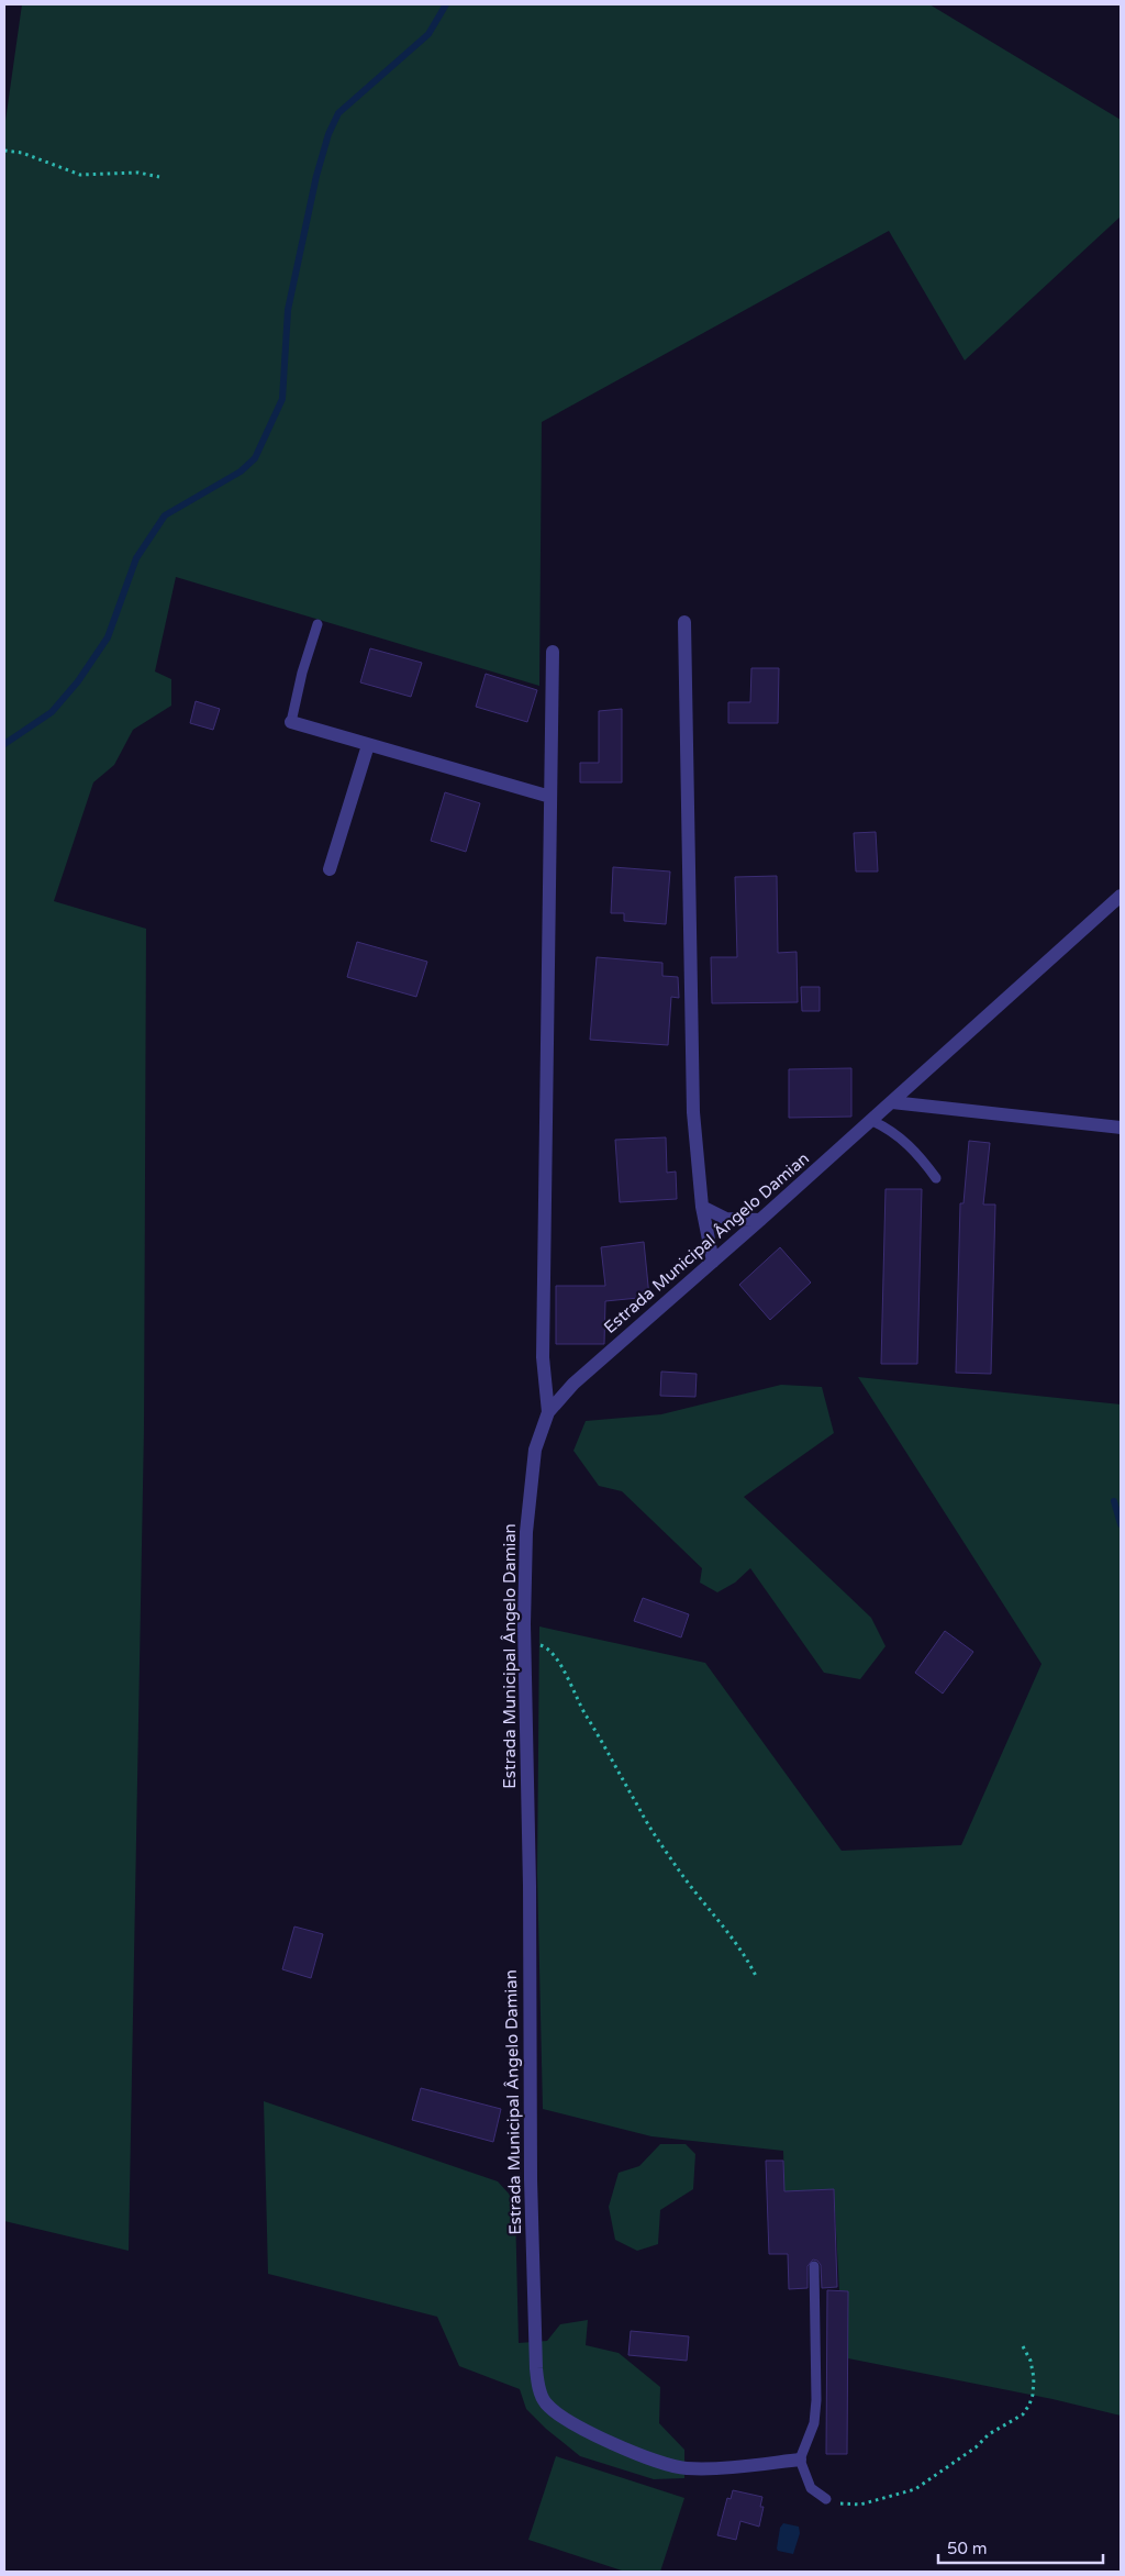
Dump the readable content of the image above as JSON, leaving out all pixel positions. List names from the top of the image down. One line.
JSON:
{"streets":{"street":["Estrada Municipal Ângelo Damian"]},"scale_bar":"50 m"}
